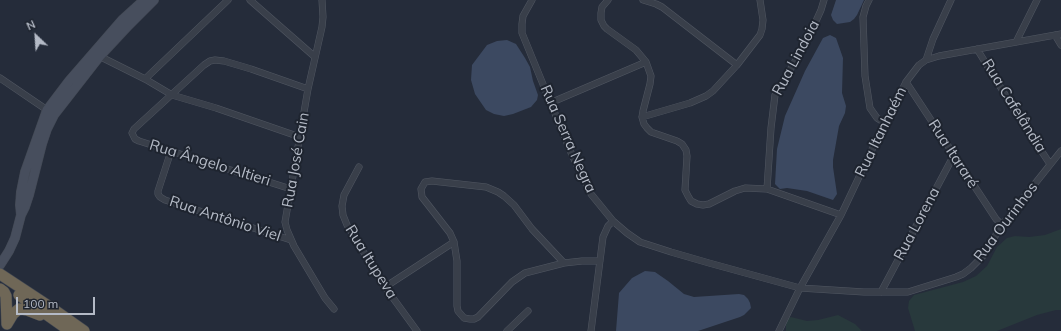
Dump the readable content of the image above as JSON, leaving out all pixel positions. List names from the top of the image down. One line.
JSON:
{"streets":{"street":["Rua Lindoia","Rua Cafelândia","Rua Itanhaém","Rua Serra Negra","Rua Itararé","Rua José Cain","Rua Ângelo Altieri","Rua Antônio Viel","Rua Ourinhos","Rua Lorena","Rua Itupeva"]},"crossings":[["Rua Cafelândia","Rua Itanhaém"],["Rua Cafelândia","Rua Ourinhos"],["Rua Itanhaém","Rua Serra Negra"],["Rua Itanhaém","Rua Itararé"],["Rua Itanhaém","Rua Ourinhos"],["Rua Serra Negra","Rua Ourinhos"],["Rua Itararé","Rua Ourinhos"],["Rua Itararé","Rua Lorena"],["Rua José Cain","Rua Ângelo Altieri"],["Rua José Cain","Rua Antônio Viel"],["Rua Ângelo Altieri","Rua Antônio Viel"],["Rua Ourinhos","Rua Lorena"]],"scale_bar":"100 m","north":"top left"}
